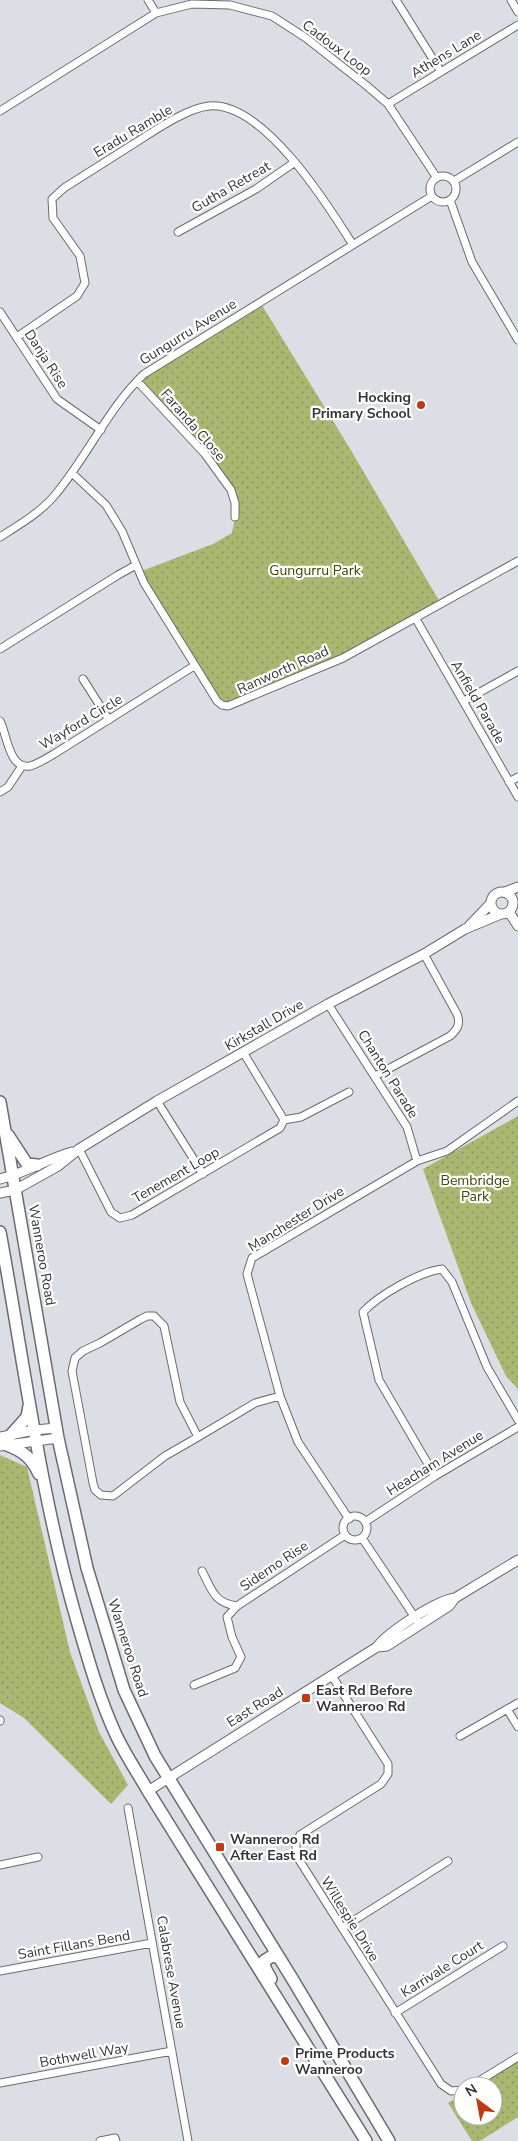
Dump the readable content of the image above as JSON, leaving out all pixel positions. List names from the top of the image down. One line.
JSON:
{"streets":{"highway":["Wanneroo Road"],"street":["Cadoux Loop","Athens Lane","Eradu Ramble","Gutha Retreat","Gungurru Avenue","Danja Rise","Faranda Close","Ranworth Road","Anfield Parade","Wayford Circle","Kirkstall Drive","Chanton Parade","Tenement Loop","Manchester Drive","Heacham Avenue","Siderno Rise","East Road","Willespie Drive","Saint Fillans Bend","Karrivale Court","Calabrese Avenue","Bothwell Way"]},"crossings":[["Cadoux Loop","Athens Lane"],["Cadoux Loop","Gungurru Avenue"],["Eradu Ramble","Gutha Retreat"],["Eradu Ramble","Gungurru Avenue"],["Eradu Ramble","Danja Rise"],["Gungurru Avenue","Danja Rise"],["Gungurru Avenue","Faranda Close"],["Gungurru Avenue","Ranworth Road"],["Ranworth Road","Anfield Parade"],["Ranworth Road","Wayford Circle"],["Kirkstall Drive","Chanton Parade"],["Kirkstall Drive","Tenement Loop"],["Kirkstall Drive","Wanneroo Road"],["Chanton Parade","Manchester Drive"],["Manchester Drive","Heacham Avenue"],["Manchester Drive","Siderno Rise"],["Wanneroo Road","East Road"],["Heacham Avenue","Siderno Rise"],["East Road","Willespie Drive"],["Willespie Drive","Karrivale Court"],["Saint Fillans Bend","Calabrese Avenue"],["Calabrese Avenue","Bothwell Way"]],"parks":["Gungurru Park","Bembridge Park"],"places":{"other":["Hocking Primary School","Prime Products Wanneroo"],"transit":["East Rd Before Wanneroo Rd","Wanneroo Rd After East Rd"]},"north":"top left"}
